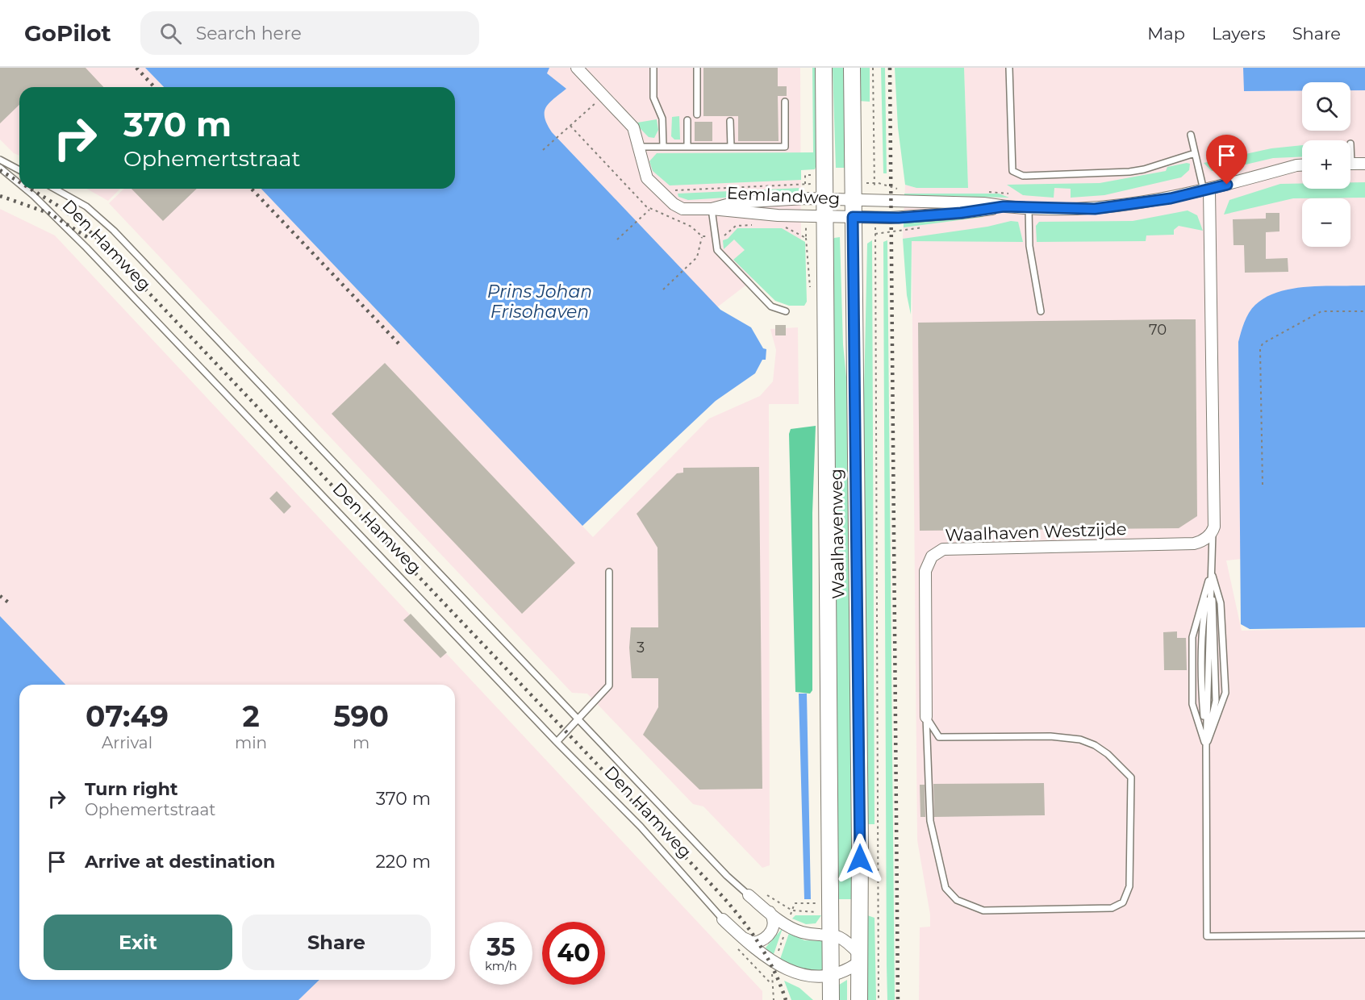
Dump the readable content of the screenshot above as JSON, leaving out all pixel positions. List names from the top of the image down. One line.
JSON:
{"streets":{"street":["Eemlandweg","Den Hamweg","Waalhaven Westzijde","Waalhavenweg"]},"crossings":[["Eemlandweg","Waalhavenweg"],["Den Hamweg","Waalhavenweg"]],"water":["Prins Johan Frisohaven"],"house_numbers":["70","3"],"page":{"header":"GoPilot","search":"Search here","nav":["Map","Layers","Share"],"map_buttons":["+","−"],"turn":["370 m","Ophemertstraat"],"eta":["07:49","Arrival","2","min","590","m"],"list":[{"name":"Turn right","note":"Ophemertstraat","value":"370 m"},{"name":"Arrive at destination","value":"220 m"}],"buttons":["Exit","Share"],"speed":"35 km/h","limit":"40"}}
